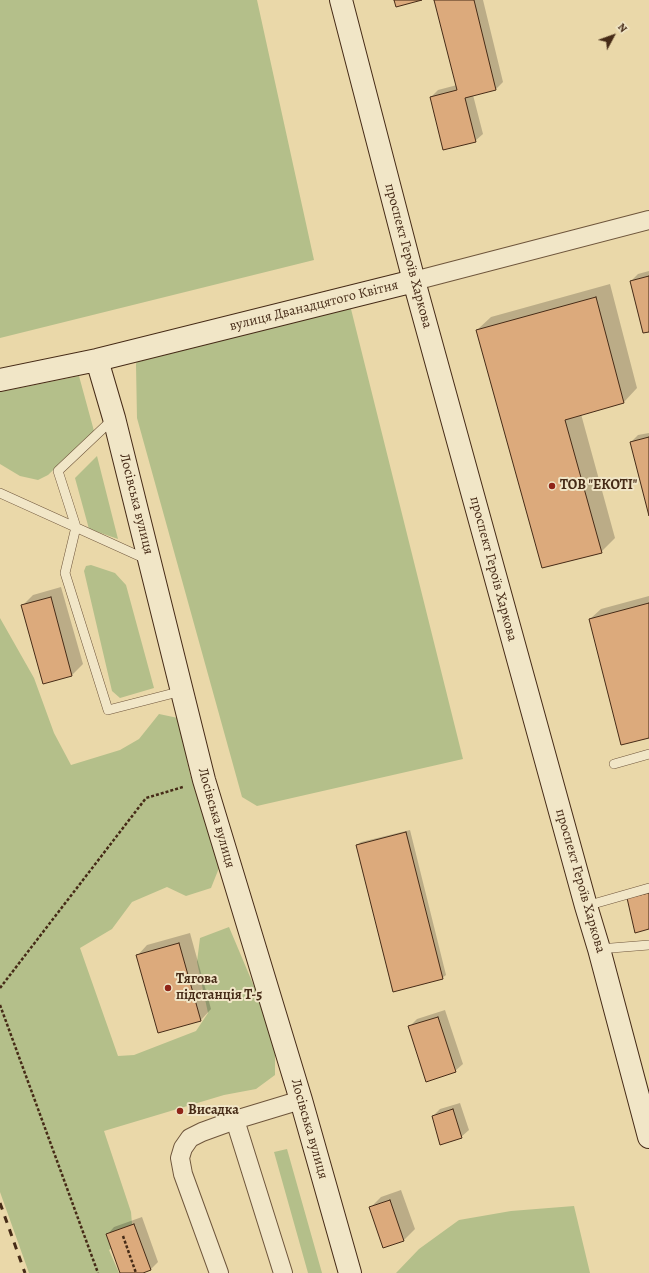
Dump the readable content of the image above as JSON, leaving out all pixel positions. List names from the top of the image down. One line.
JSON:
{"streets":{"street":["проспект Героїв Харкова","вулиця Дванадцятого Квітня","Лосівська вулиця"]},"crossings":[["проспект Героїв Харкова","вулиця Дванадцятого Квітня"],["вулиця Дванадцятого Квітня","Лосівська вулиця"]],"places":["ТОВ \"ЕКОТI\"","Тягова підстанція Т-5","Висадка"],"north":"top right"}
